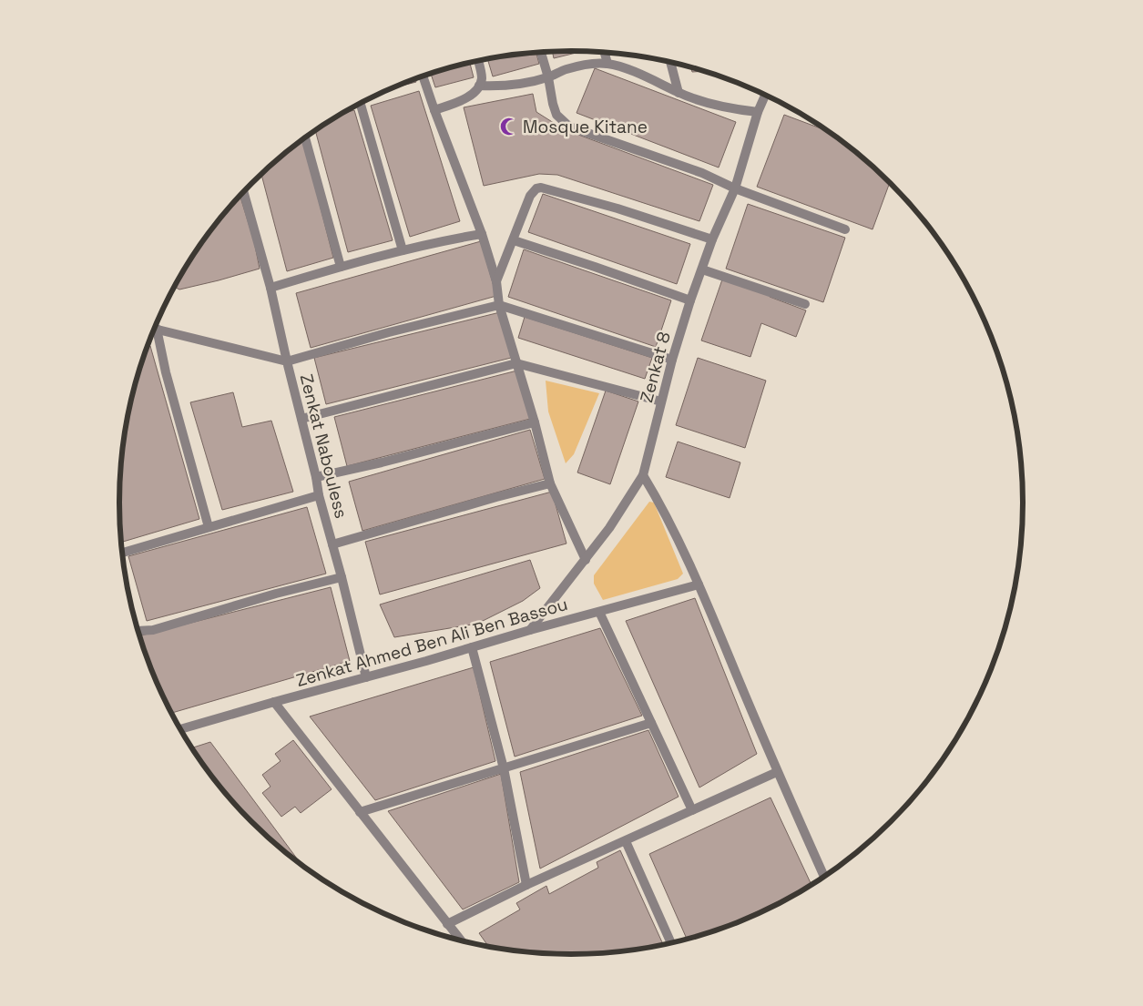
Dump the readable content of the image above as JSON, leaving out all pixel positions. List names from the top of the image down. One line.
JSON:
{"streets":{"street":["Zenkat 8","Zenkat Nabouless","Zenkat Ahmed Ben Ali Ben Bassou"]},"crossings":[["Zenkat 8","Zenkat Ahmed Ben Ali Ben Bassou"],["Zenkat Nabouless","Zenkat Ahmed Ben Ali Ben Bassou"]],"places":{"mosque":["Mosque Kitane"]}}
